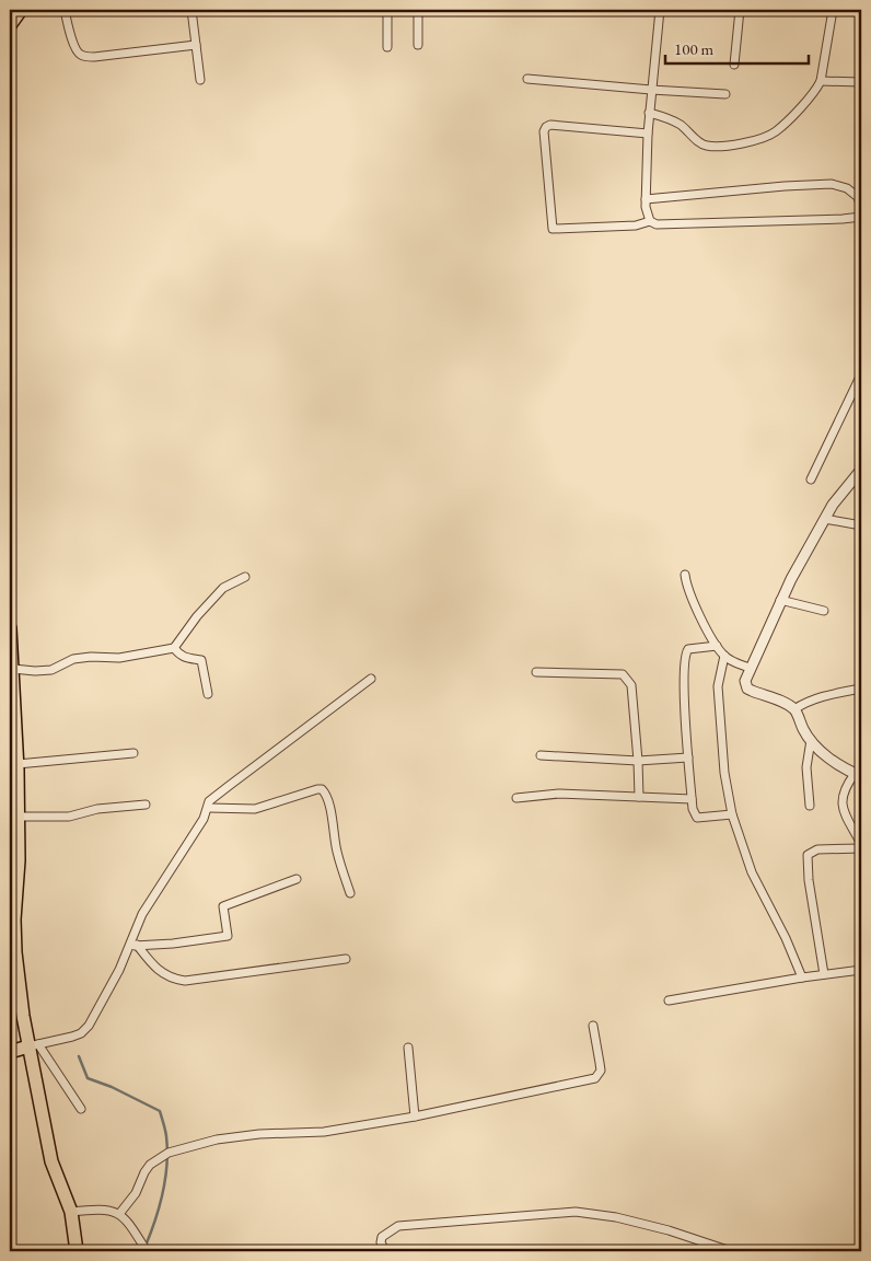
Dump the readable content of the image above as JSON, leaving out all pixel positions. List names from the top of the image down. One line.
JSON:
{"scale_bar":"100 m"}
